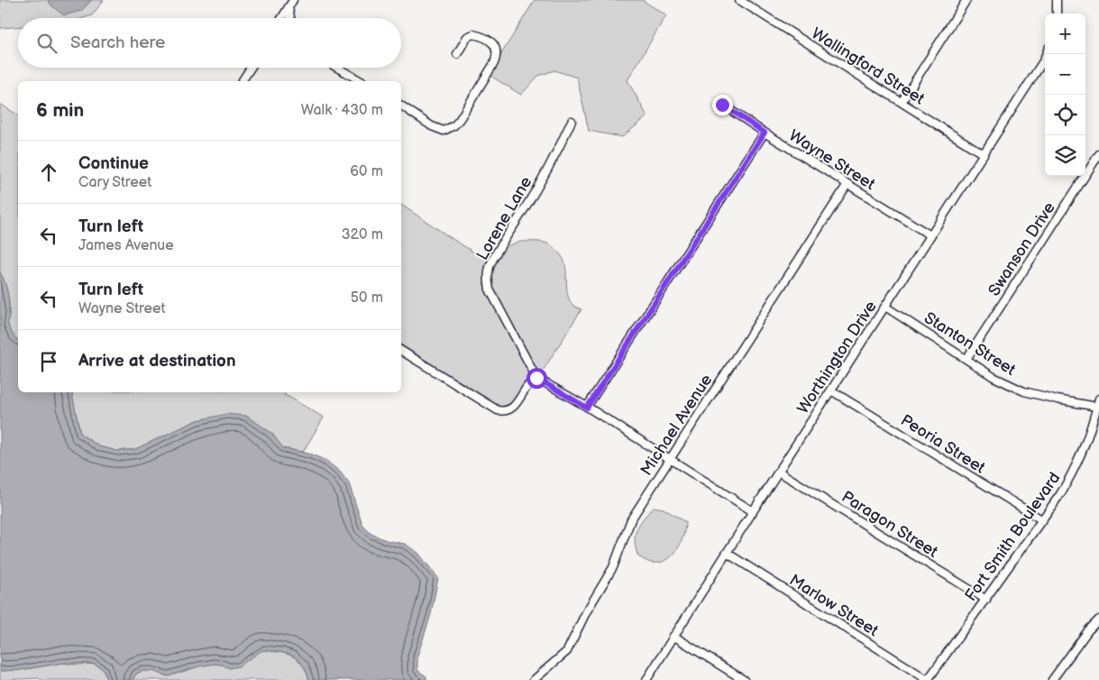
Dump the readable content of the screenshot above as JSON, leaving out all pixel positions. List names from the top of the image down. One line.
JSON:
{"streets":{"street":["Wallingford Street","Wayne Street","Lorene Lane","Swanson Drive","Stanton Street","Worthington Drive","Michael Avenue","Peoria Street","Paragon Street","Fort Smith Boulevard","Marlow Street"]},"crossings":[["Wallingford Street","Worthington Drive"],["Wayne Street","Worthington Drive"],["Wayne Street","Michael Avenue"],["Swanson Drive","Stanton Street"],["Stanton Street","Worthington Drive"],["Stanton Street","Fort Smith Boulevard"],["Worthington Drive","Peoria Street"],["Worthington Drive","Paragon Street"],["Worthington Drive","Marlow Street"],["Peoria Street","Fort Smith Boulevard"],["Paragon Street","Fort Smith Boulevard"],["Fort Smith Boulevard","Marlow Street"]],"page":{"map_buttons":["+","−"],"search":"Search here","heading":["6 min","Walk · 430 m"],"list":[["Continue","Cary Street","60 m"],["Turn left","James Avenue","320 m"],["Turn left","Wayne Street","50 m"],"Arrive at destination"]}}
